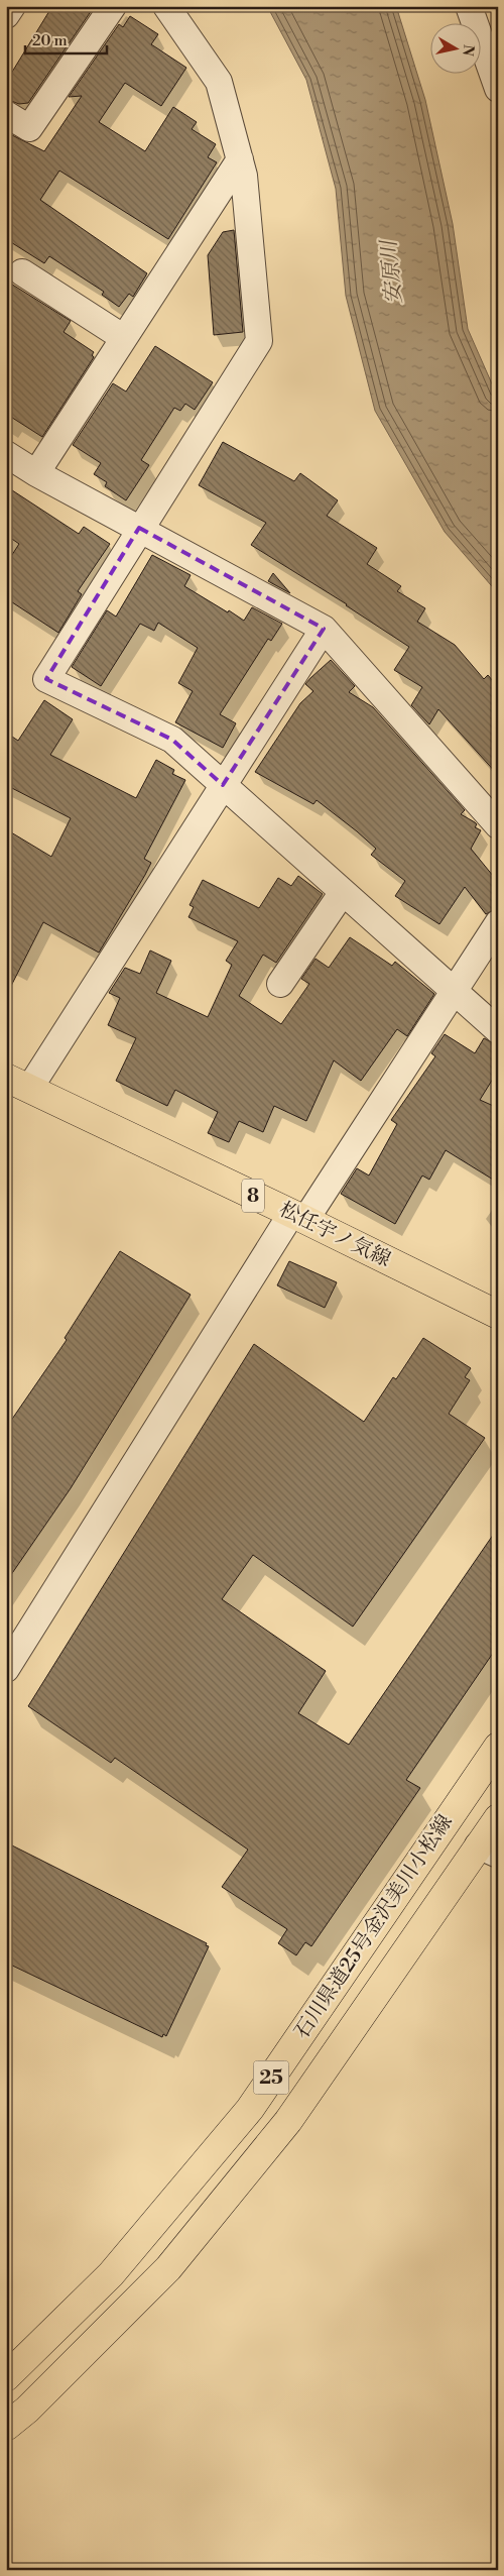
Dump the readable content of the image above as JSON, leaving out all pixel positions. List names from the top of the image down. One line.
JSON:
{"streets":{"main road":["8","松任宇ノ気線","石川県道25号金沢美川小松線","25"]},"water":["安原川"],"scale_bar":"20 m","north":"right"}
